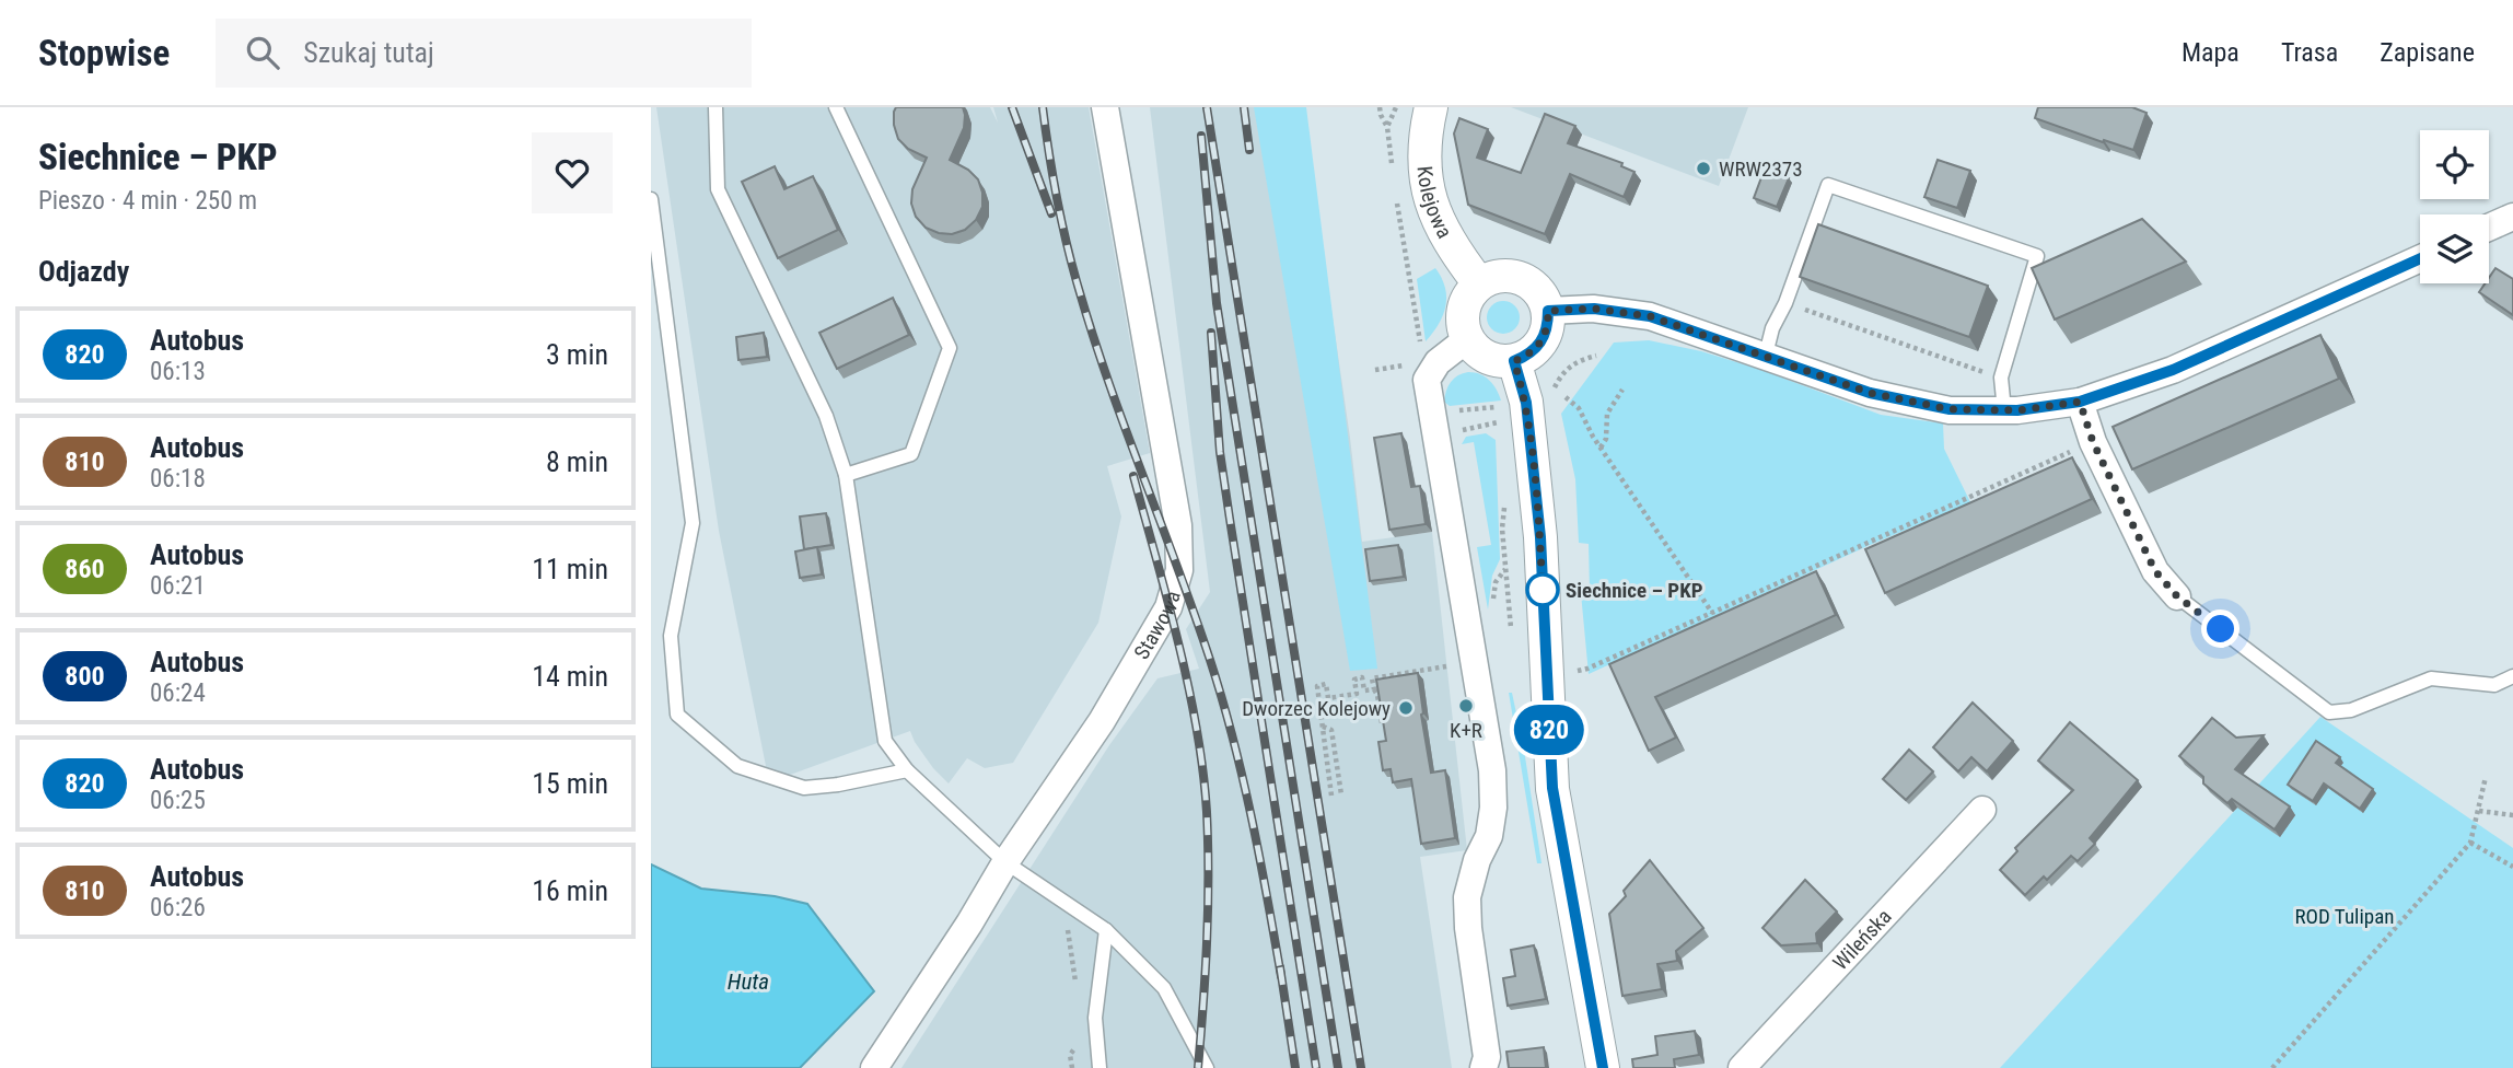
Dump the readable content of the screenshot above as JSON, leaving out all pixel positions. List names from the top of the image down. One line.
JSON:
{"streets":{"street":["Kolejowa","Stawowa","Wileńska"]},"water":["Huta"],"parks":["ROD Tulipan"],"places":["WRW2373","Siechnice – PKP","K+R","Dworzec Kolejowy"],"lines":["bus line 820"],"page":{"header":"Stopwise","search":"Szukaj tutaj","nav":["Mapa","Trasa","Zapisane"],"heading":[["Siechnice – PKP","Pieszo · 4 min · 250 m"],"Odjazdy"],"on_map":"820","list":[{"mark":"820","name":"Autobus","note":"06:13","value":"3 min"},{"mark":"810","name":"Autobus","note":"06:18","value":"8 min"},{"mark":"860","name":"Autobus","note":"06:21","value":"11 min"},{"mark":"800","name":"Autobus","note":"06:24","value":"14 min"},{"mark":"820","name":"Autobus","note":"06:25","value":"15 min"},{"mark":"810","name":"Autobus","note":"06:26","value":"16 min"}]}}
